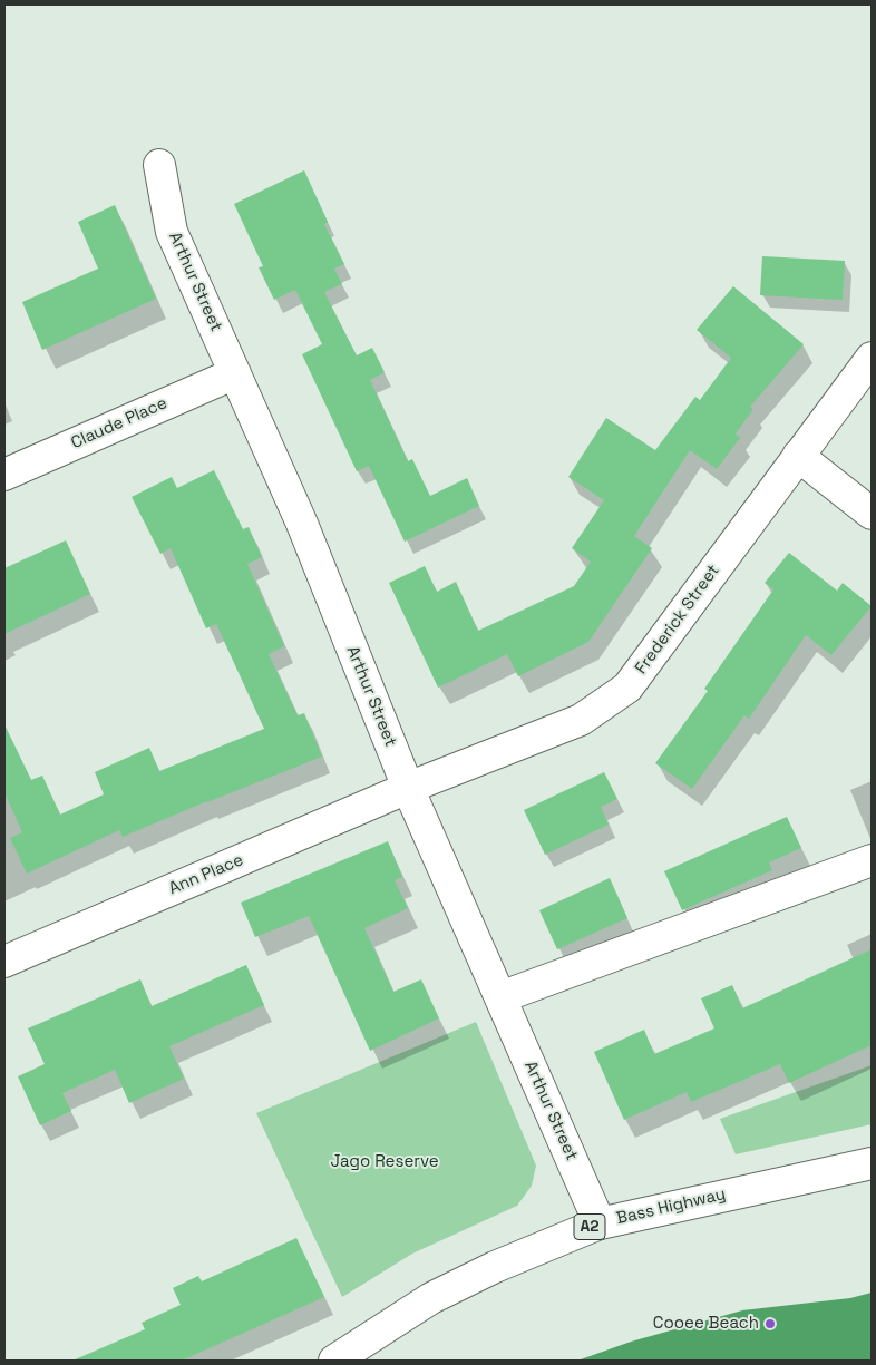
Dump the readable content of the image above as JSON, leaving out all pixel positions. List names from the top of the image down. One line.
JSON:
{"streets":{"main road":["Arthur Street","Claude Place","Frederick Street","Ann Place","Bass Highway","A2"]},"crossings":[["Arthur Street","Claude Place"],["Arthur Street","Frederick Street"],["Arthur Street","Ann Place"],["Arthur Street","Bass Highway"],["Frederick Street","Ann Place"]],"parks":["Jago Reserve"],"places":["Cooee Beach"]}
